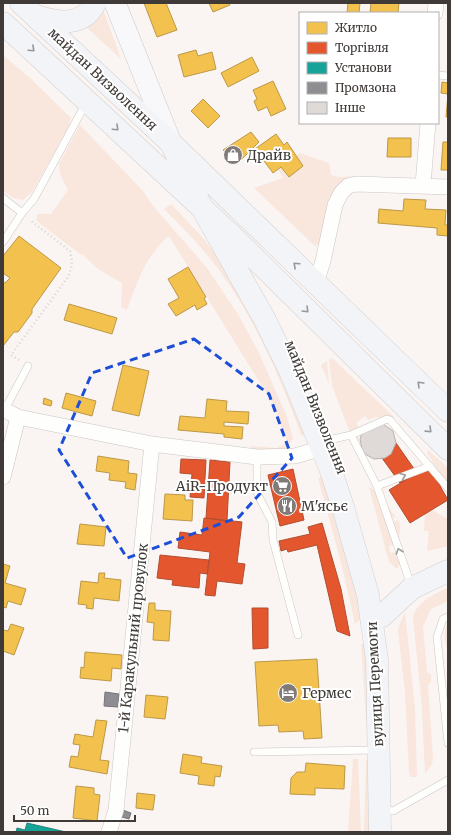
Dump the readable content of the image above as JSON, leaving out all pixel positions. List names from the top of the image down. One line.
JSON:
{"streets":{"main road":["майдан Визволення","вулиця Перемоги"],"street":["1-й Каракульний провулок"]},"crossings":[["майдан Визволення","вулиця Перемоги"]],"places":{"shop":["Драйв"],"supermarket":["AiR-Продукт"],"restaurant":["М'ясьє"],"hotel":["Гермес"]},"legend":["Житло","Торгівля","Установи","Промзона","Інше"],"scale_bar":"50 m"}
